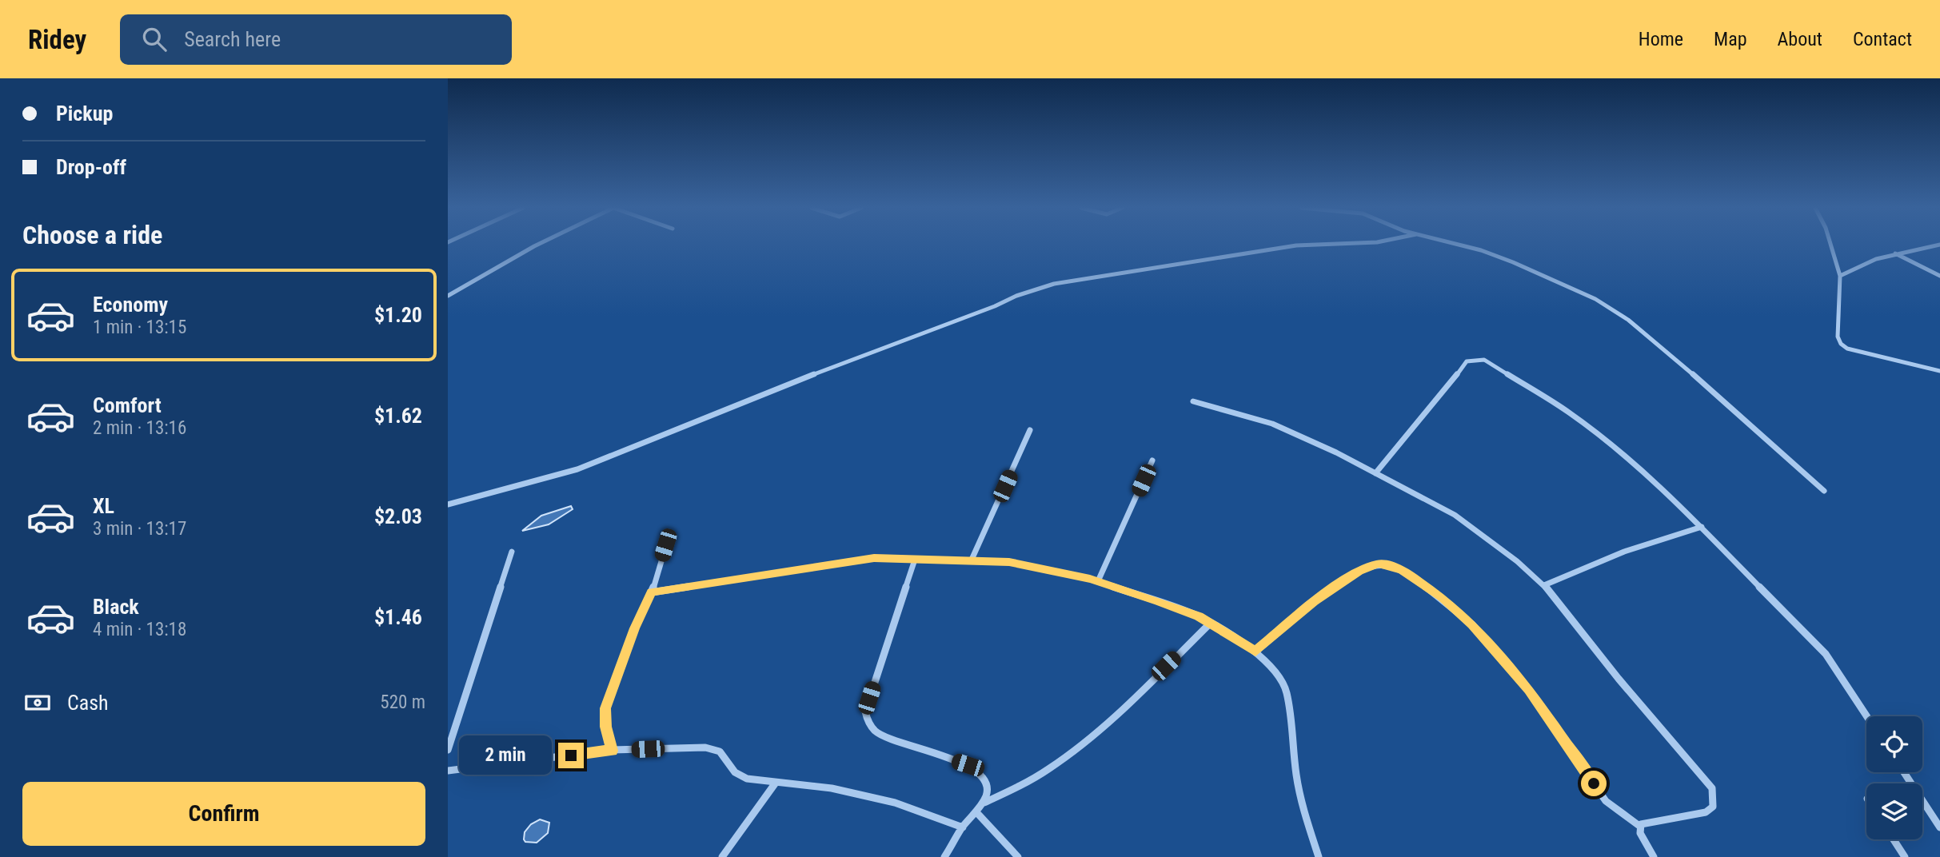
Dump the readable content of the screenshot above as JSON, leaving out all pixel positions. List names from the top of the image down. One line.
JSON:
{"page":{"header":"Ridey","search":"Search here","nav":["Home","Map","About","Contact"],"banner":["Pickup","Drop-off"],"heading":"Choose a ride","list":[{"name":"Economy","note":"1 min · 13:15","value":"$1.20"},{"name":"Comfort","note":"2 min · 13:16","value":"$1.62"},{"name":"XL","note":"3 min · 13:17","value":"$2.03"},{"name":"Black","note":"4 min · 13:18","value":"$1.46"}],"pay":["Cash","520 m"],"bubble":"2 min","buttons":"Confirm"}}
